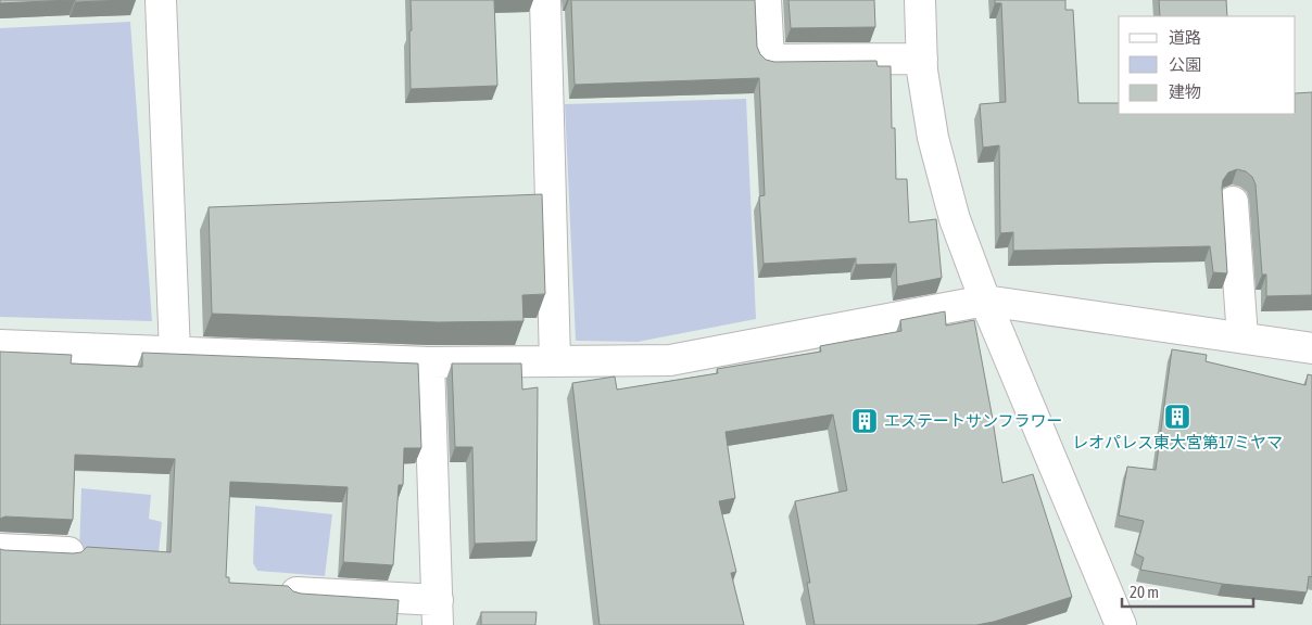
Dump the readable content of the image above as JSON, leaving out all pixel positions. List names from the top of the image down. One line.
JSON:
{"places":{"building":["レオパレス東大宮第17ミヤマ","エステートサンフラワー"]},"legend":["道路","公園","建物"],"scale_bar":"20 m"}
